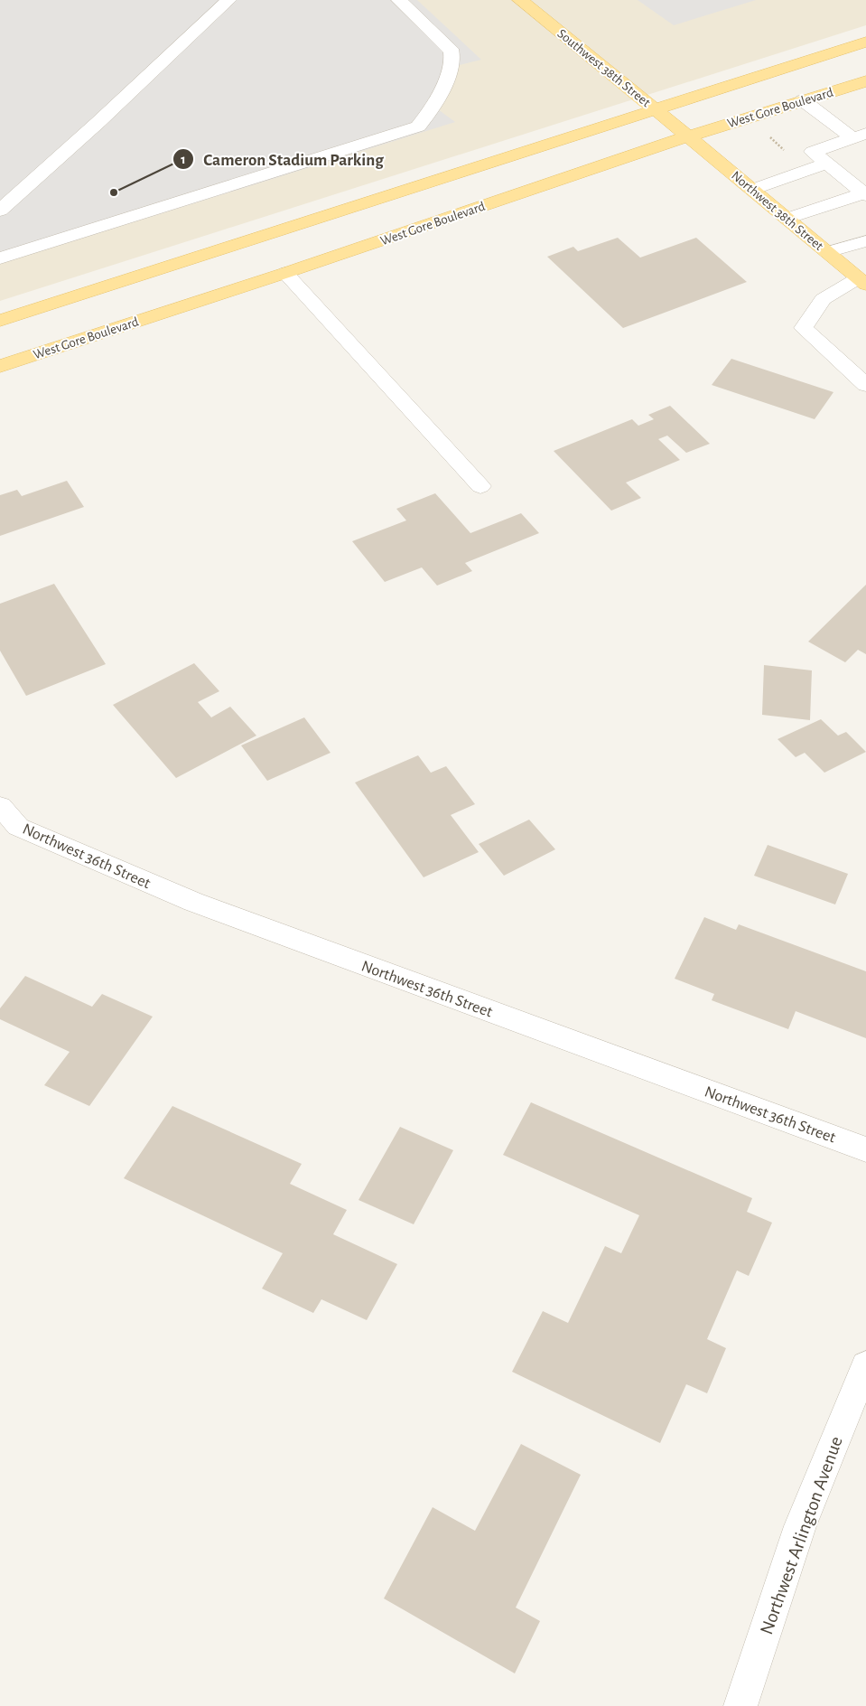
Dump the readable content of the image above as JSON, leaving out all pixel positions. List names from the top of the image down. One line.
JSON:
{"streets":{"main road":["Southwest 38th Street","West Gore Boulevard","Northwest 38th Street"],"street":["Northwest 36th Street","Northwest Arlington Avenue"]},"crossings":[["Southwest 38th Street","West Gore Boulevard"],["Southwest 38th Street","Northwest 38th Street"],["West Gore Boulevard","Northwest 38th Street"]],"places":["Cameron Stadium Parking"]}
